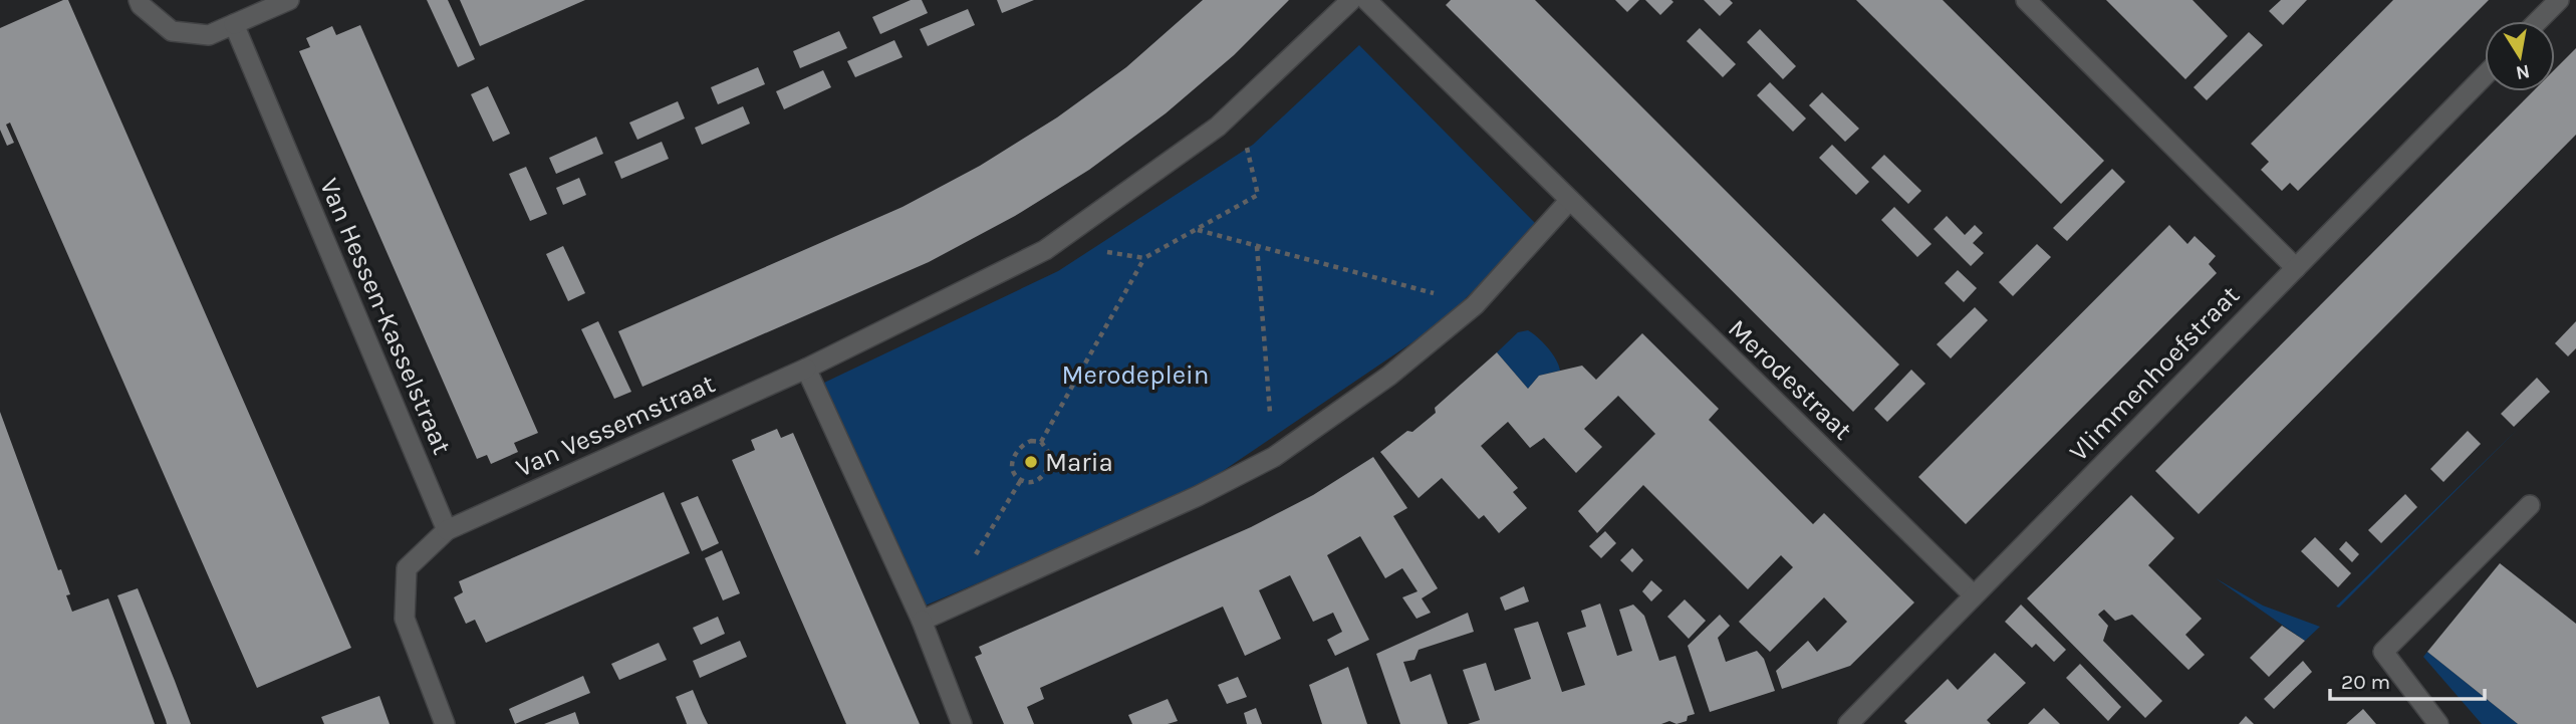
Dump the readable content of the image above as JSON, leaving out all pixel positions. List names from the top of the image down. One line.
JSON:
{"streets":{"street":["Van Hessen-Kasselstraat","Vlimmenhoefstraat","Merodestraat","Van Vessemstraat"]},"crossings":[["Van Hessen-Kasselstraat","Van Vessemstraat"],["Vlimmenhoefstraat","Merodestraat"]],"parks":["Merodeplein"],"places":["Maria"],"scale_bar":"20 m","north":"bottom"}
